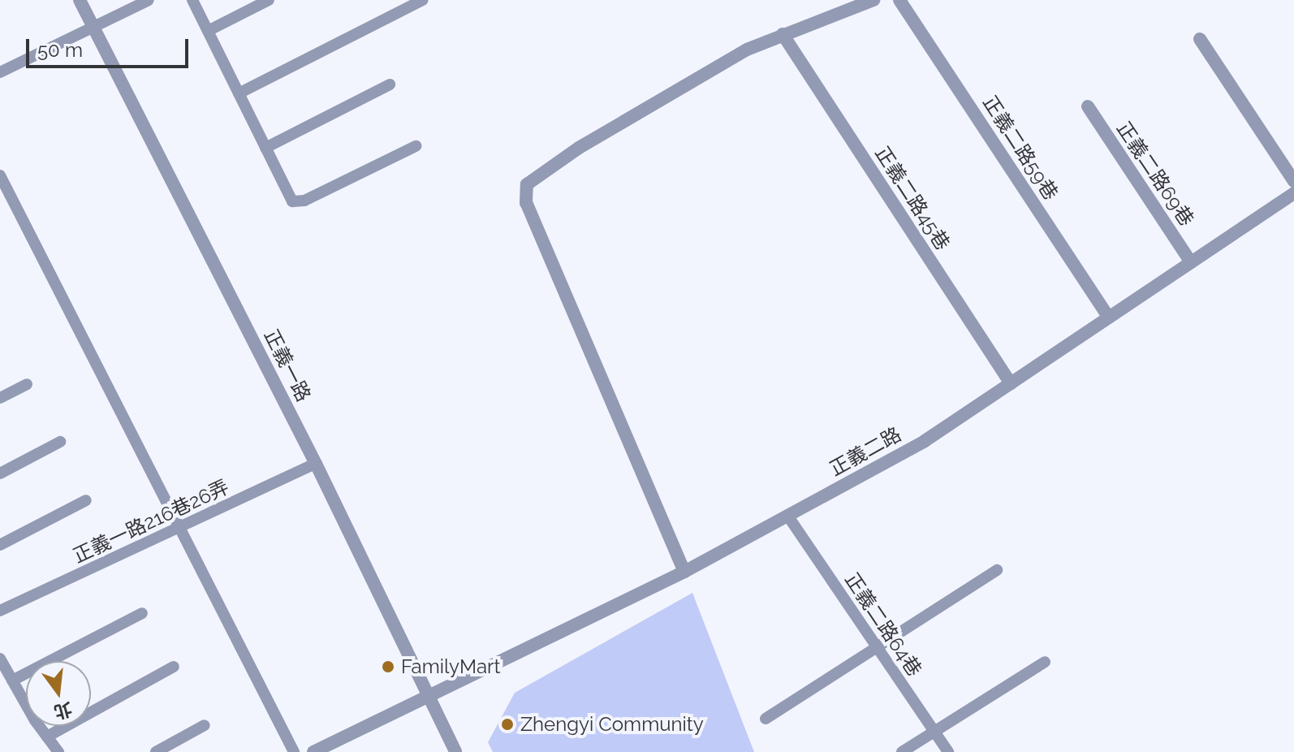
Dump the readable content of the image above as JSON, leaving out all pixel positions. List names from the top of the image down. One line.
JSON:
{"streets":{"street":["正義二路59巷","正義二路69巷","正義二路45巷","正義一路","正義二路"],"lane":["正義一路216巷26弄","正義二路64巷"]},"crossings":[["正義二路59巷","正義二路"],["正義二路69巷","正義二路"],["正義二路45巷","正義二路"],["正義一路","正義二路"],["正義一路","正義一路216巷26弄"],["正義二路","正義二路64巷"]],"places":["FamilyMart","Zhengyi Community"],"scale_bar":"50 m","north":"bottom"}
